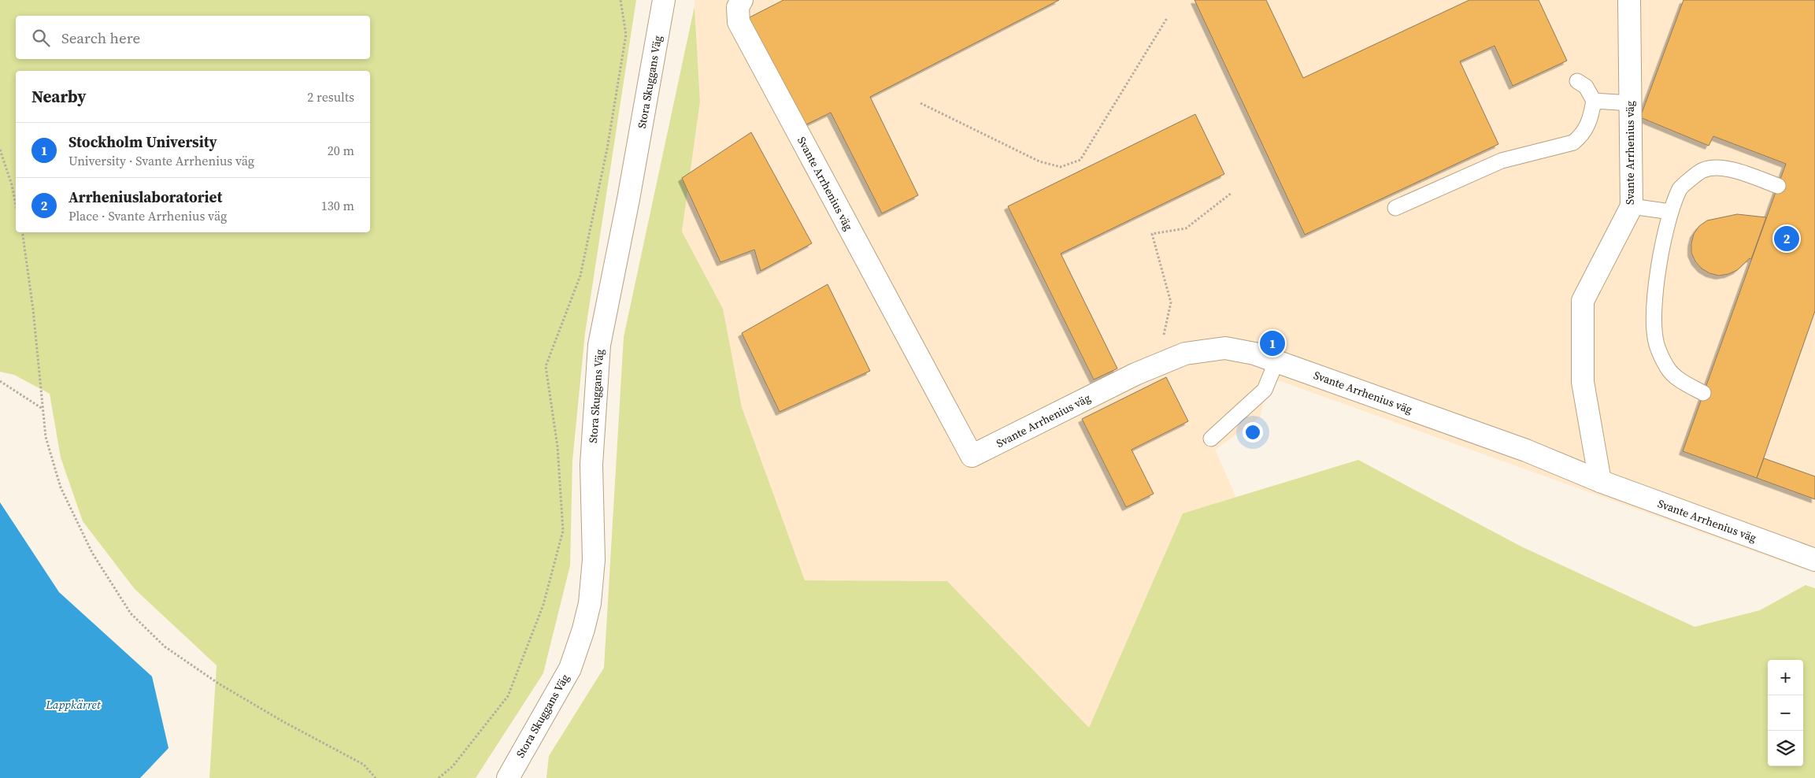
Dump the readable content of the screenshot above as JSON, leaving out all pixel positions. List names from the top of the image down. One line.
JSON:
{"streets":{"street":["Stora Skuggans Väg","Svante Arrhenius väg"]},"water":["Lappkärret"],"page":{"search":"Search here","heading":["Nearby","2 results"],"list":[{"mark":"1","name":"Stockholm University","note":"University · Svante Arrhenius väg","value":"20 m"},{"mark":"2","name":"Arrheniuslaboratoriet","note":"Place · Svante Arrhenius väg","value":"130 m"}],"pins":["2","1"],"map_buttons":["+","−"]}}
